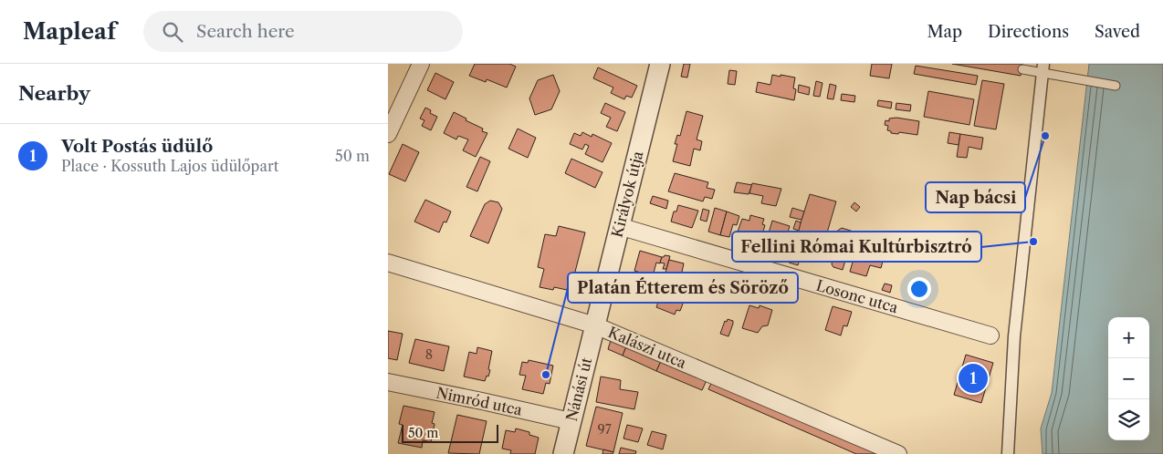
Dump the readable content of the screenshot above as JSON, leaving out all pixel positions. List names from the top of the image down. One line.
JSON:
{"streets":{"street":["Királyok útja","Losonc utca","Kalászi utca","Nánási út","Nimród utca"]},"crossings":[["Királyok útja","Losonc utca"],["Királyok útja","Kalászi utca"],["Királyok útja","Nánási út"],["Kalászi utca","Nánási út"],["Nánási út","Nimród utca"]],"places":["Nap bácsi","Fellini Római Kultúrbisztró","Platán Étterem és Söröző"],"house_numbers":["8","97"],"scale_bar":"50 m","page":{"header":"Mapleaf","search":"Search here","nav":["Map","Directions","Saved"],"heading":"Nearby","list":[{"mark":"1","name":"Volt Postás üdülő","note":"Place · Kossuth Lajos üdülőpart","value":"50 m"}],"map_buttons":["+","−"],"pins":"1","scale":"50 m"}}
